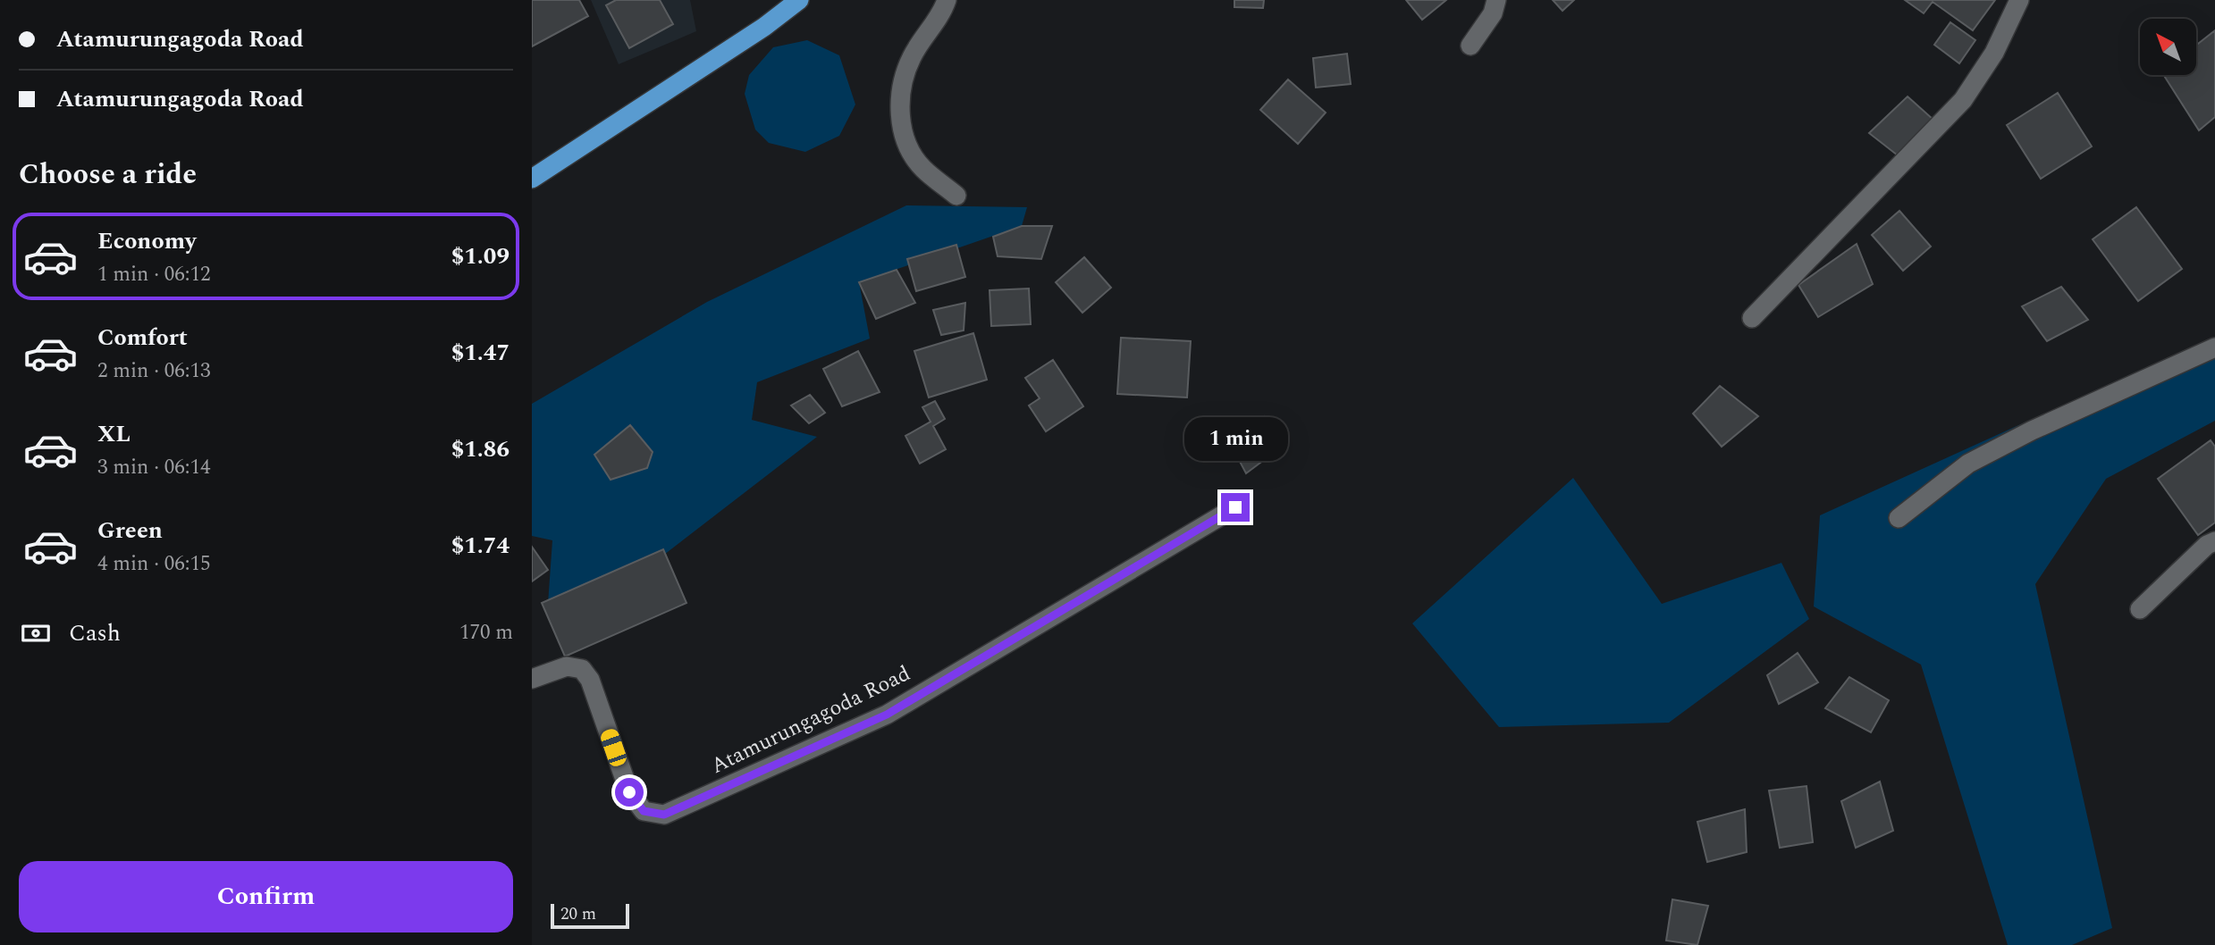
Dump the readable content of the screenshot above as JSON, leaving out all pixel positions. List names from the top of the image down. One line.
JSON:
{"streets":{"street":["Atamurungagoda Road"]},"scale_bar":"20 m","north":"top left","page":{"banner":["Atamurungagoda Road","Atamurungagoda Road"],"heading":"Choose a ride","list":[{"name":"Economy","note":"1 min · 06:12","value":"$1.09"},{"name":"Comfort","note":"2 min · 06:13","value":"$1.47"},{"name":"XL","note":"3 min · 06:14","value":"$1.86"},{"name":"Green","note":"4 min · 06:15","value":"$1.74"}],"bubble":"1 min","pay":["Cash","170 m"],"buttons":"Confirm","scale":"20 m"}}
